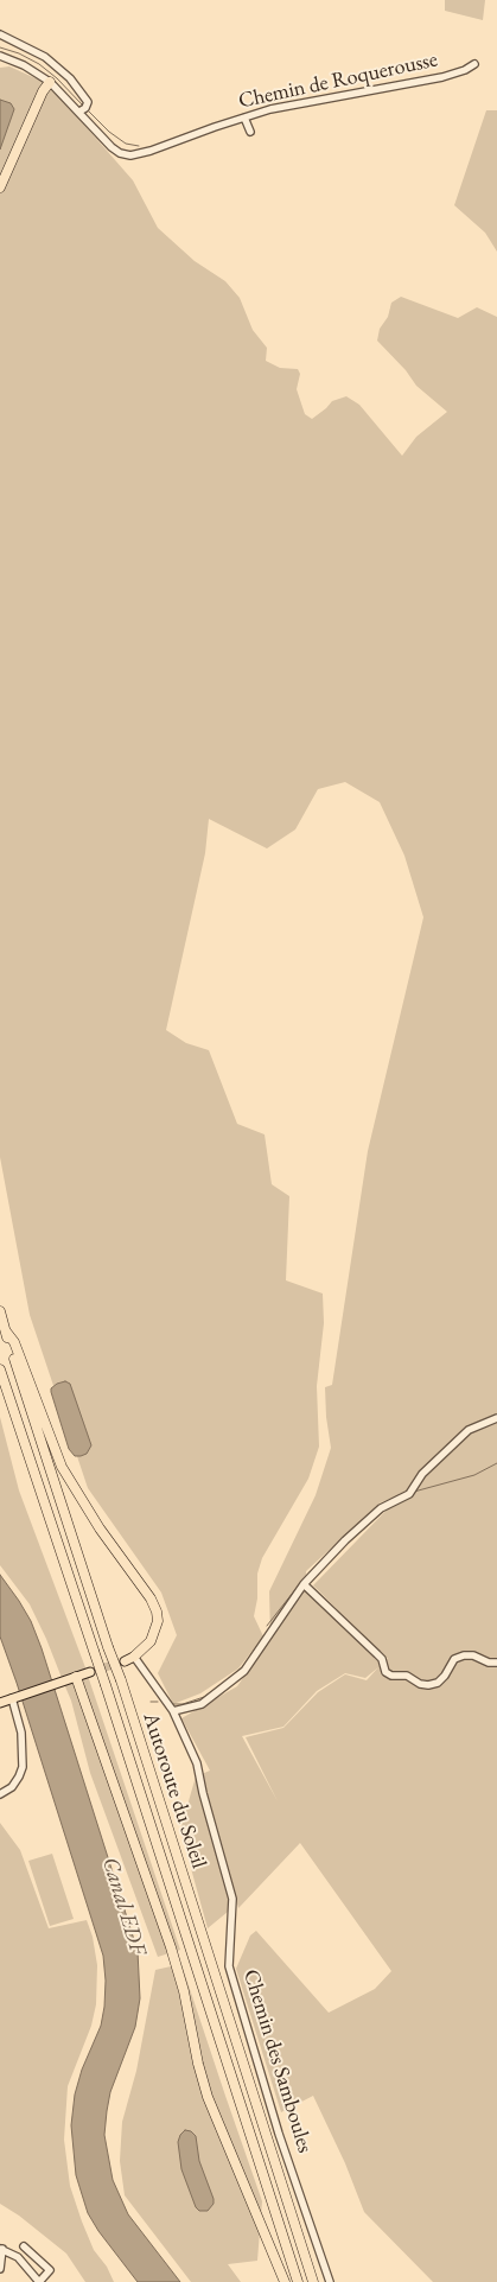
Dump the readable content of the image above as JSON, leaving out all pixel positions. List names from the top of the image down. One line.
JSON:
{"streets":{"highway":["Autoroute du Soleil"],"street":["Chemin de Roquerousse","Chemin des Samboules"]},"water":["Canal EDF"]}
